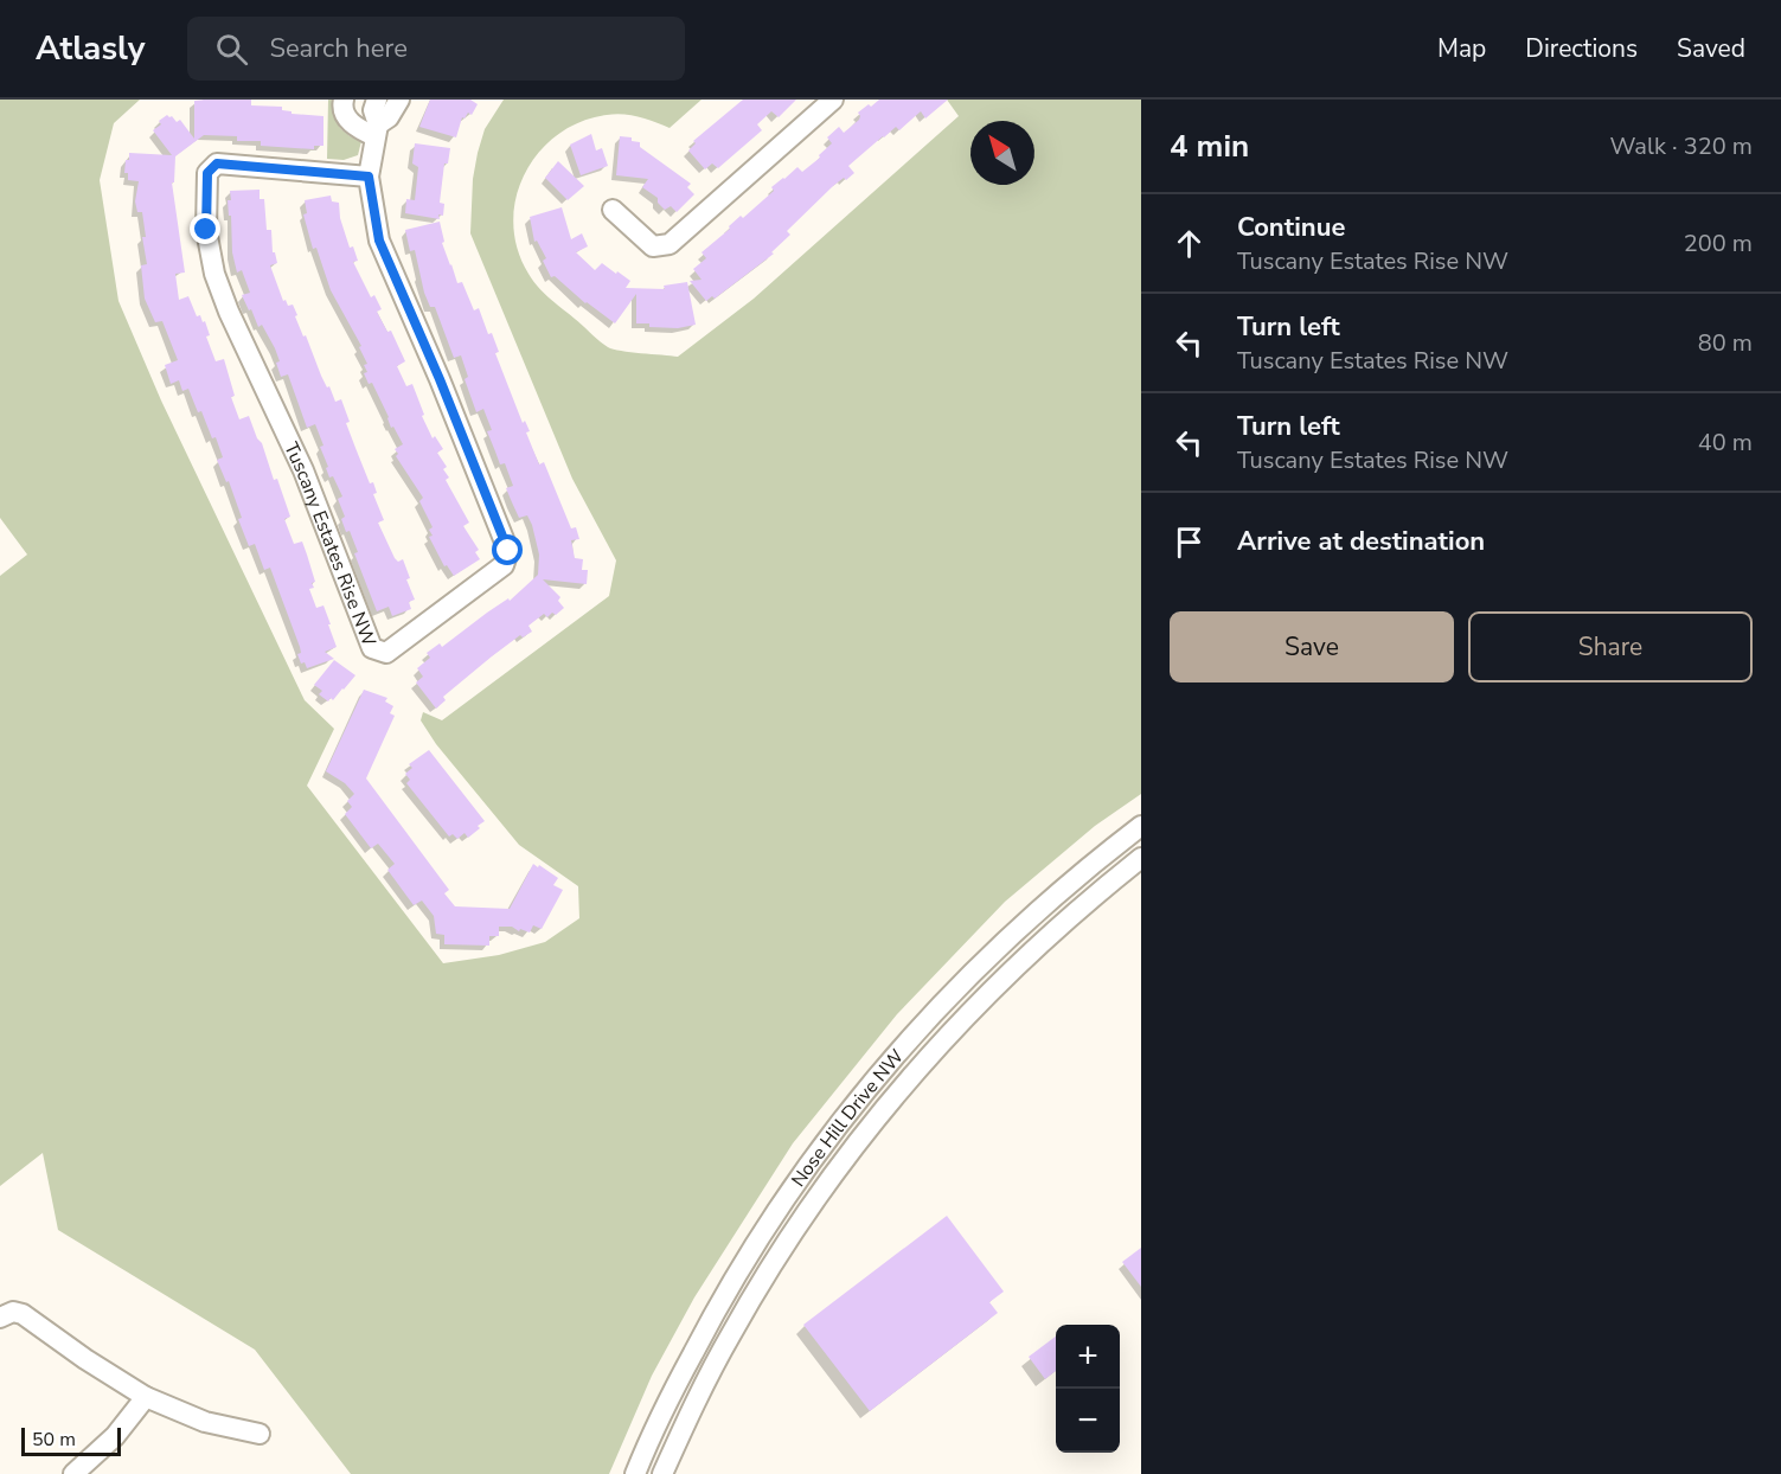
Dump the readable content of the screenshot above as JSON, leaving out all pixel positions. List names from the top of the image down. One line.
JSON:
{"streets":{"street":["Tuscany Estates Rise NW","Nose Hill Drive NW"]},"scale_bar":"50 m","north":"top left","page":{"header":"Atlasly","search":"Search here","nav":["Map","Directions","Saved"],"heading":["4 min","Walk · 320 m"],"list":[["Continue","Tuscany Estates Rise NW","200 m"],["Turn left","Tuscany Estates Rise NW","80 m"],["Turn left","Tuscany Estates Rise NW","40 m"],"Arrive at destination"],"buttons":["Save","Share"],"map_buttons":["+","−"],"scale":"50 m"}}
